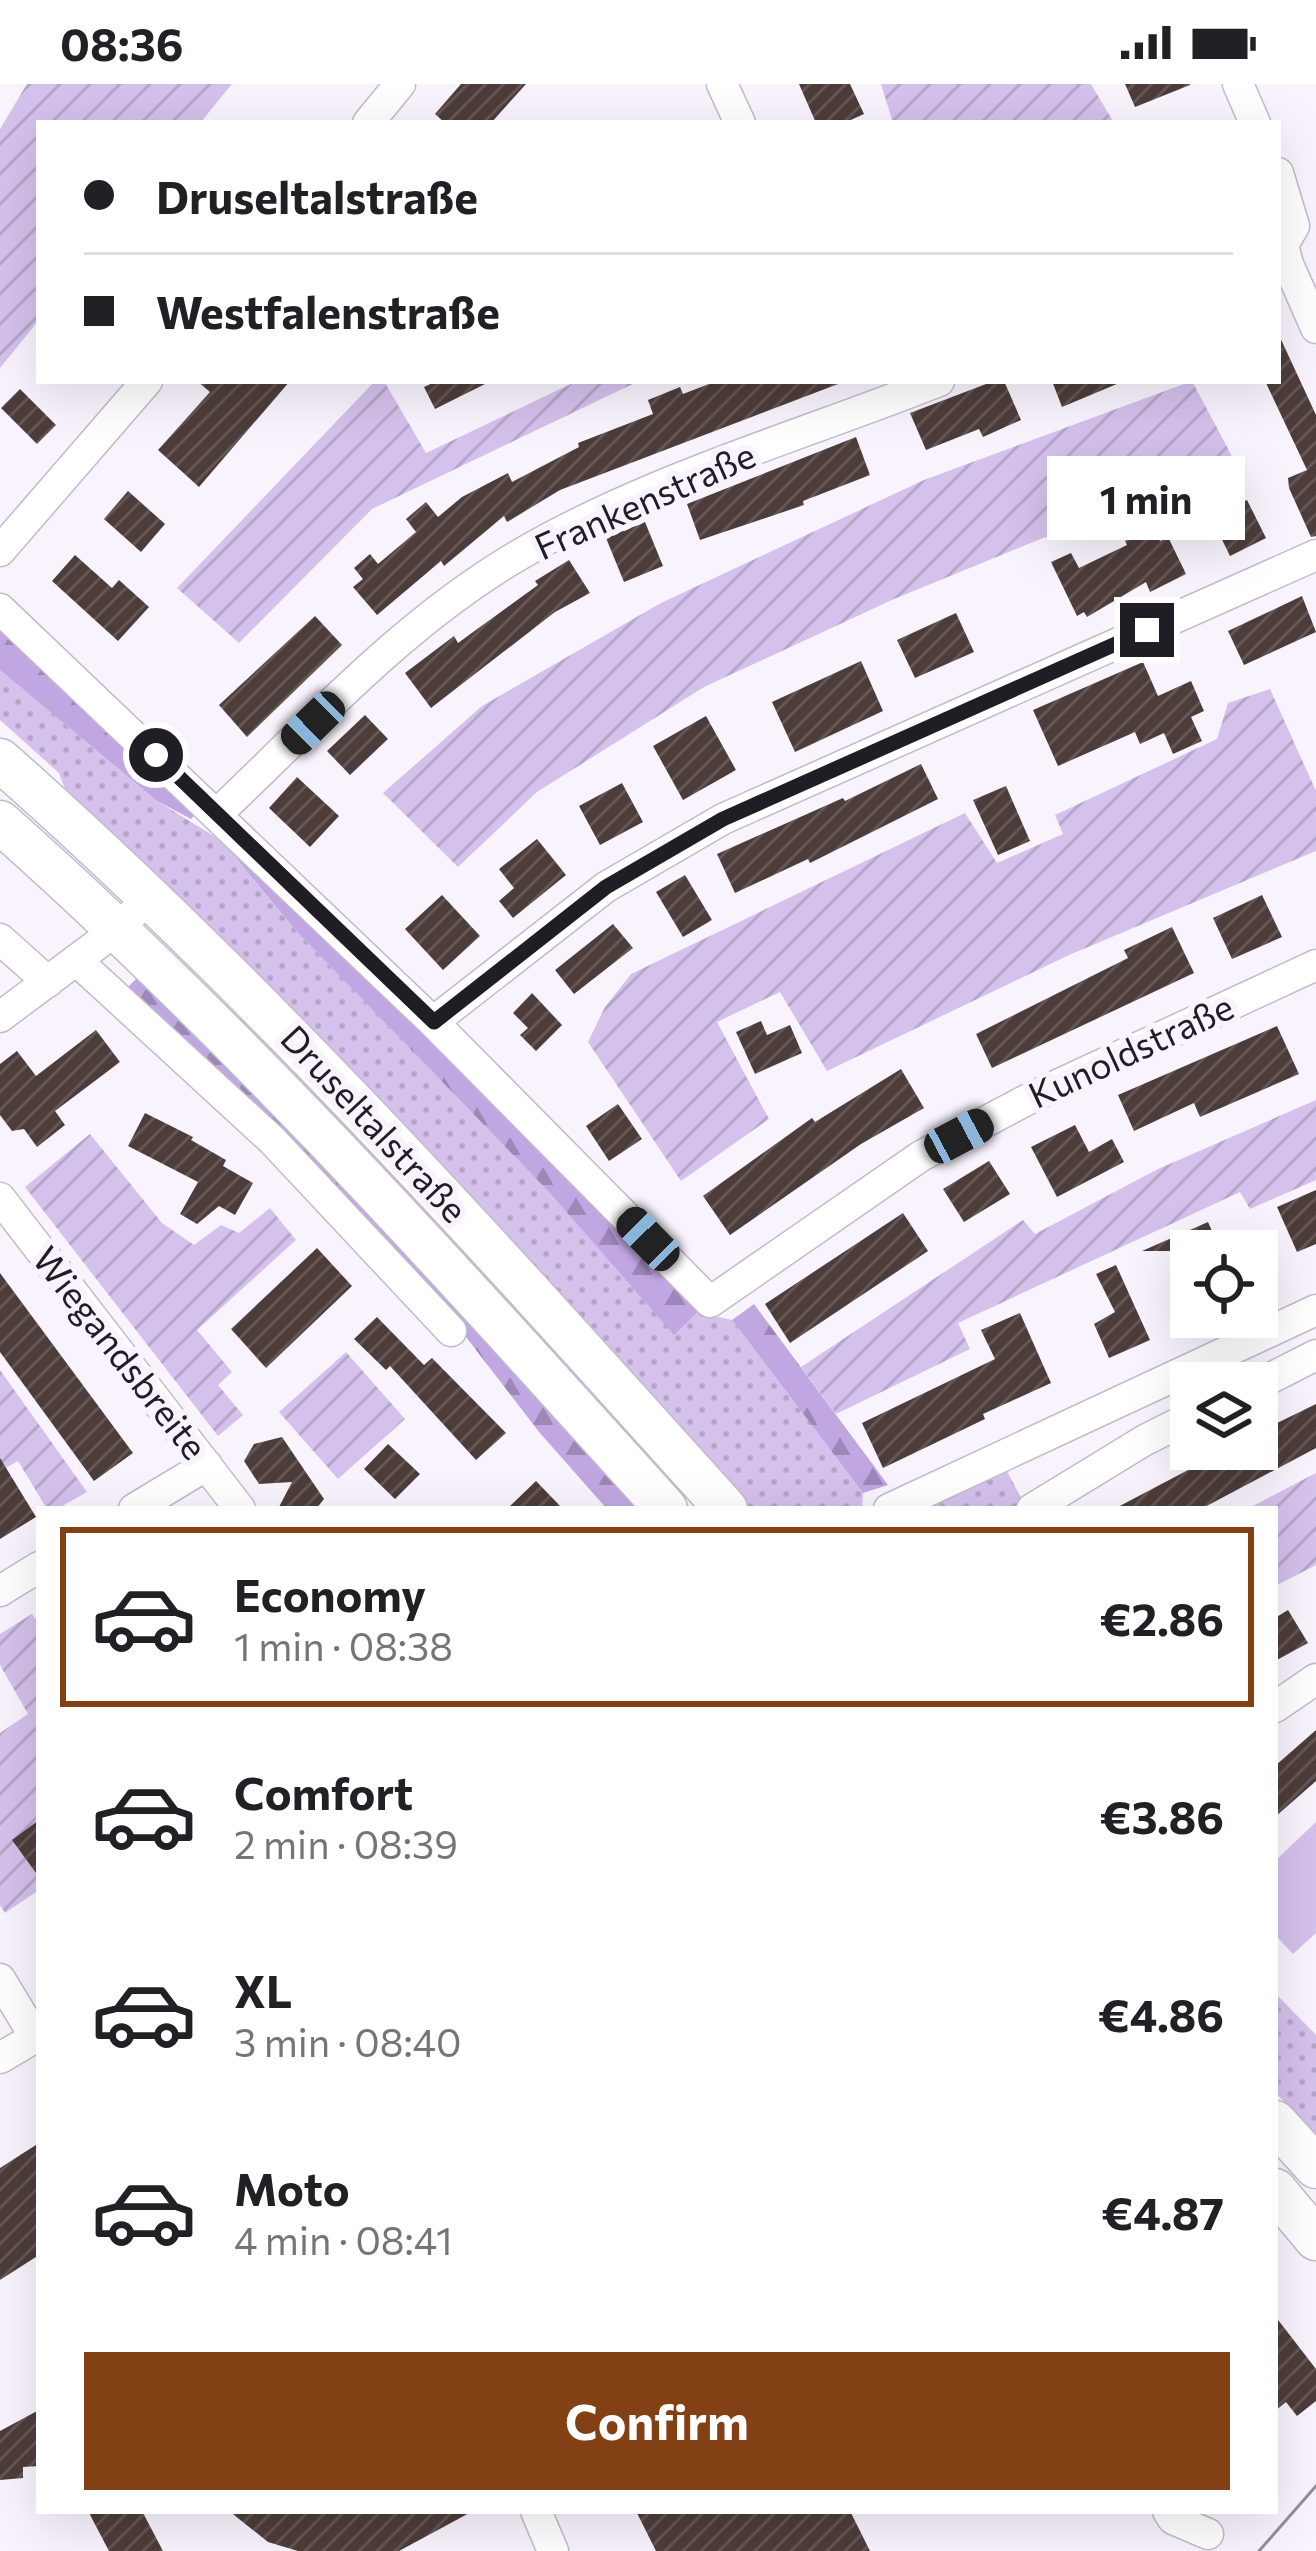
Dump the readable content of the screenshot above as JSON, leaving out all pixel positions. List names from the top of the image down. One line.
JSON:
{"streets":{"main road":["Druseltalstraße"],"street":["Frankenstraße","Kunoldstraße","Wiegandsbreite"]},"page":{"status":"08:36","banner":["Druseltalstraße","Westfalenstraße"],"bubble":"1 min","list":[{"name":"Economy","note":"1 min · 08:38","value":"€2.86"},{"name":"Comfort","note":"2 min · 08:39","value":"€3.86"},{"name":"XL","note":"3 min · 08:40","value":"€4.86"},{"name":"Moto","note":"4 min · 08:41","value":"€4.87"}],"buttons":"Confirm"}}
